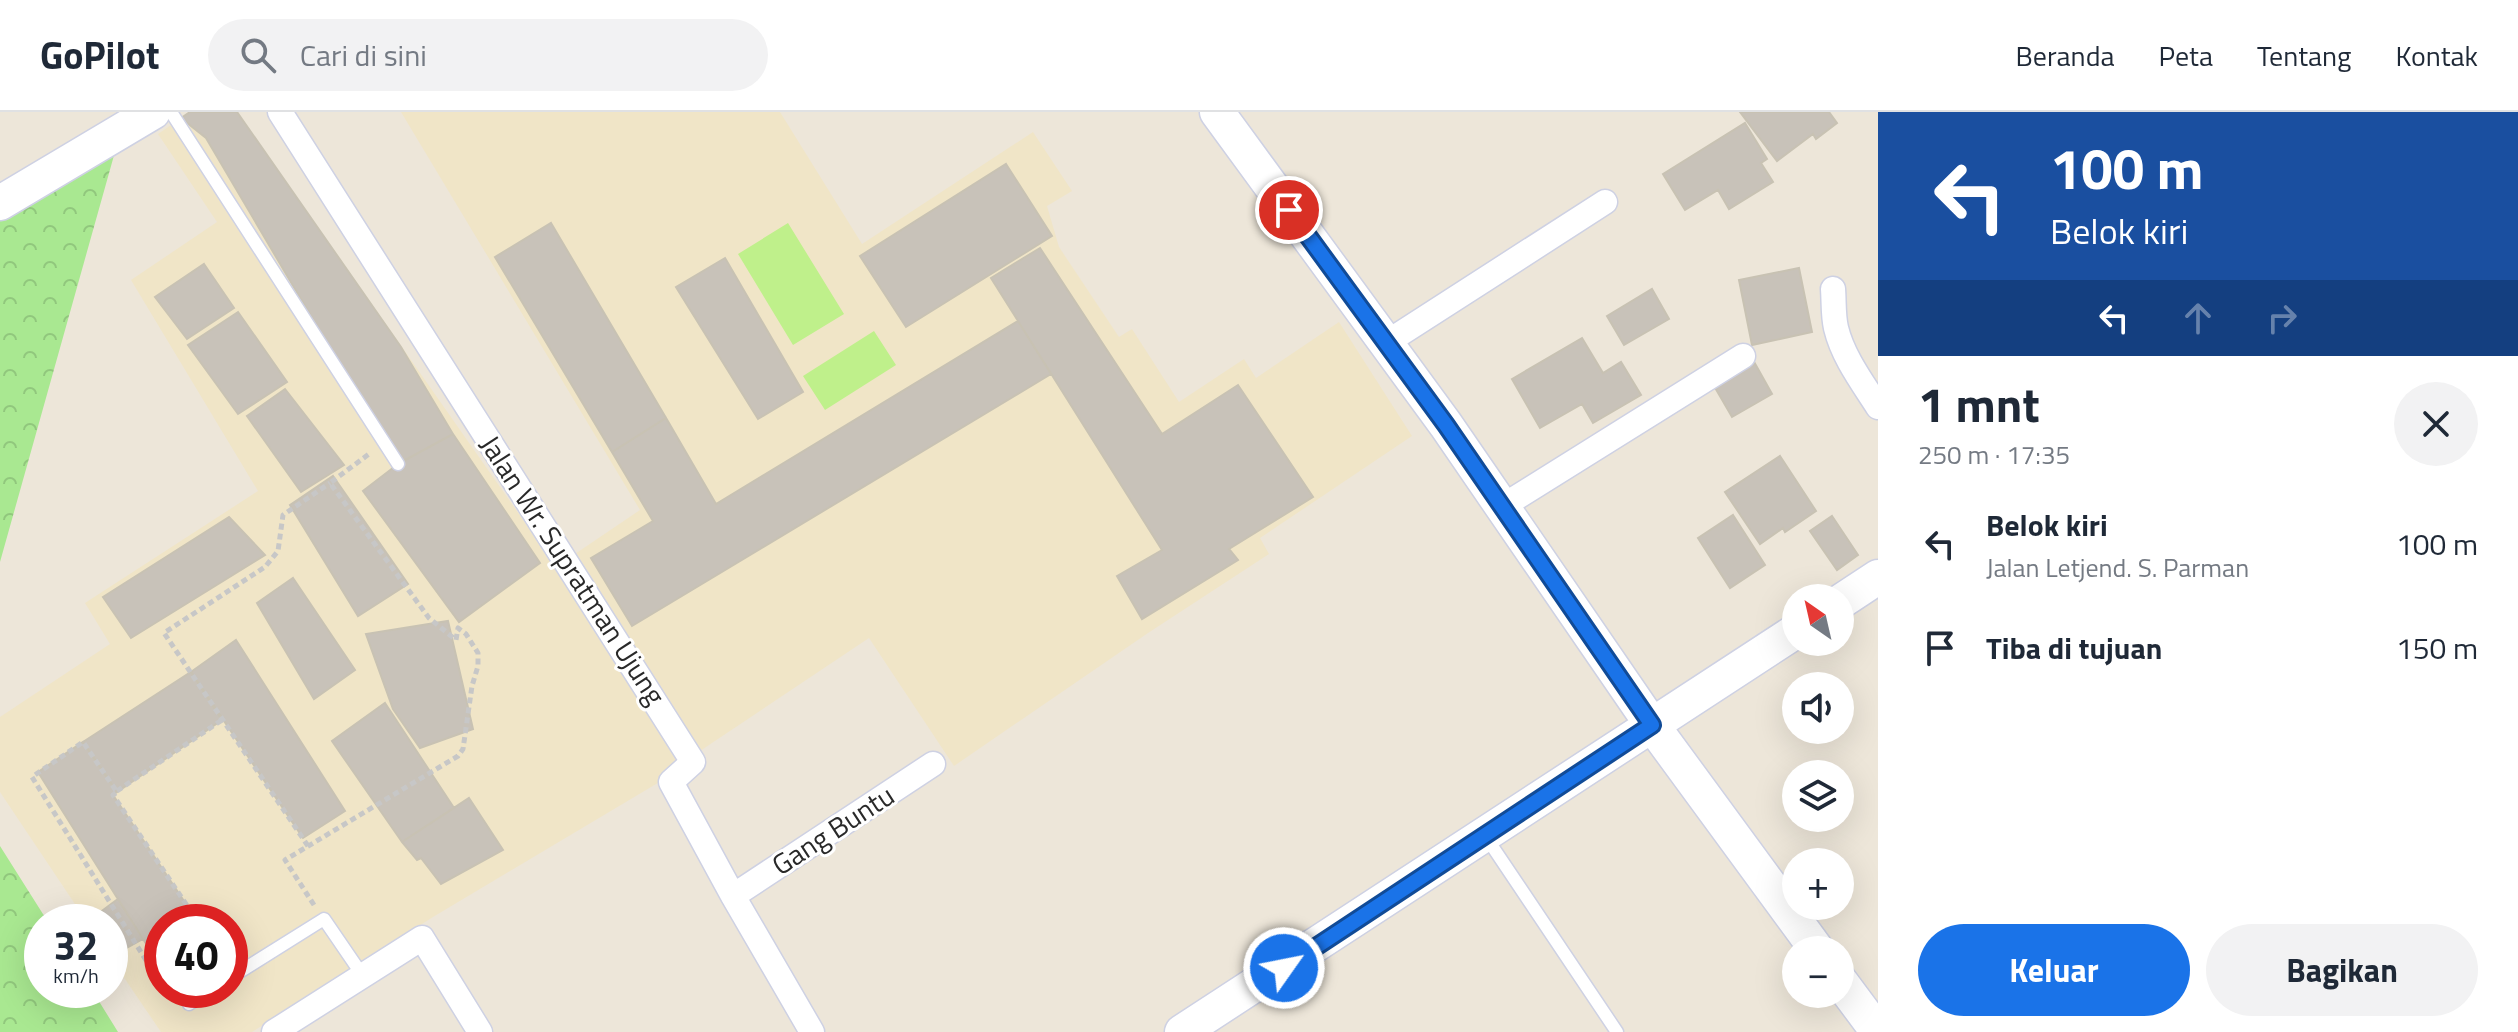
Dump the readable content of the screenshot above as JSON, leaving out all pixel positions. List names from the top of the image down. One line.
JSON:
{"streets":{"street":["Jalan Wr. Supratman Ujung","Gang Buntu"]},"crossings":[["Jalan Wr. Supratman Ujung","Gang Buntu"]],"north":"top left","page":{"header":"GoPilot","search":"Cari di sini","nav":["Beranda","Peta","Tentang","Kontak"],"turn":["100 m","Belok kiri"],"heading":["1 mnt","250 m · 17:35"],"list":[{"name":"Belok kiri","note":"Jalan Letjend. S. Parman","value":"100 m"},{"name":"Tiba di tujuan","value":"150 m"}],"map_buttons":["+","−"],"speed":"32 km/h","limit":"40","buttons":["Keluar","Bagikan"]}}
